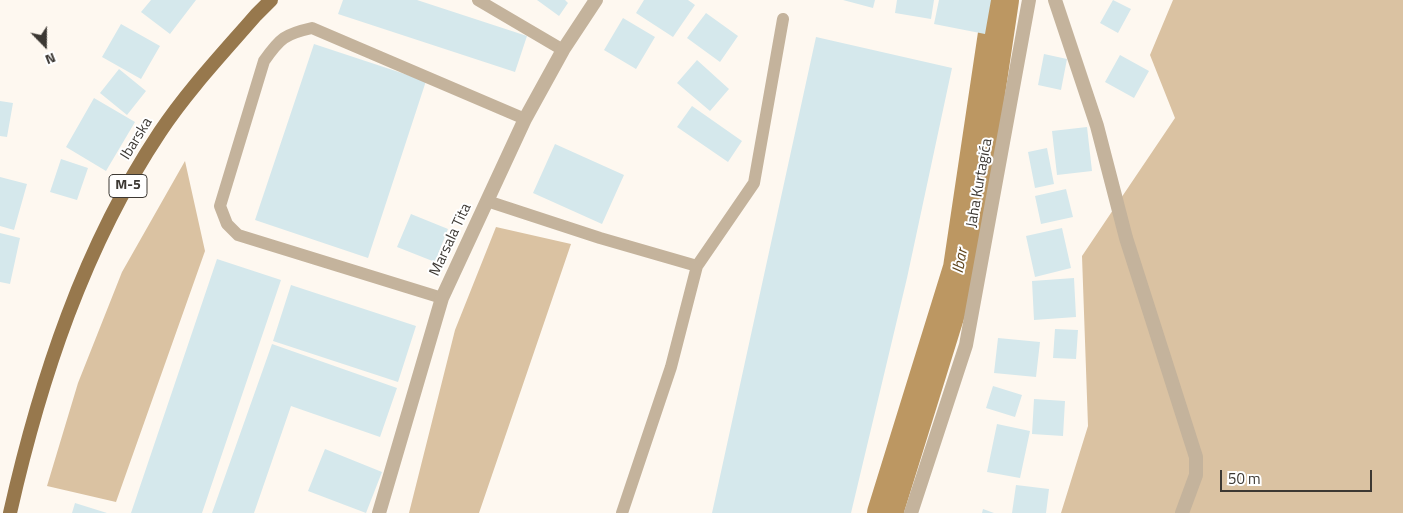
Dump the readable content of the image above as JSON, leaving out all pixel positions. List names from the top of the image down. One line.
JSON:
{"streets":{"main road":["Ibarska","M-5"],"street":["Jaha Kurtagića","Marsala Tita"]},"water":["Ibar"],"scale_bar":"50 m","north":"bottom"}
